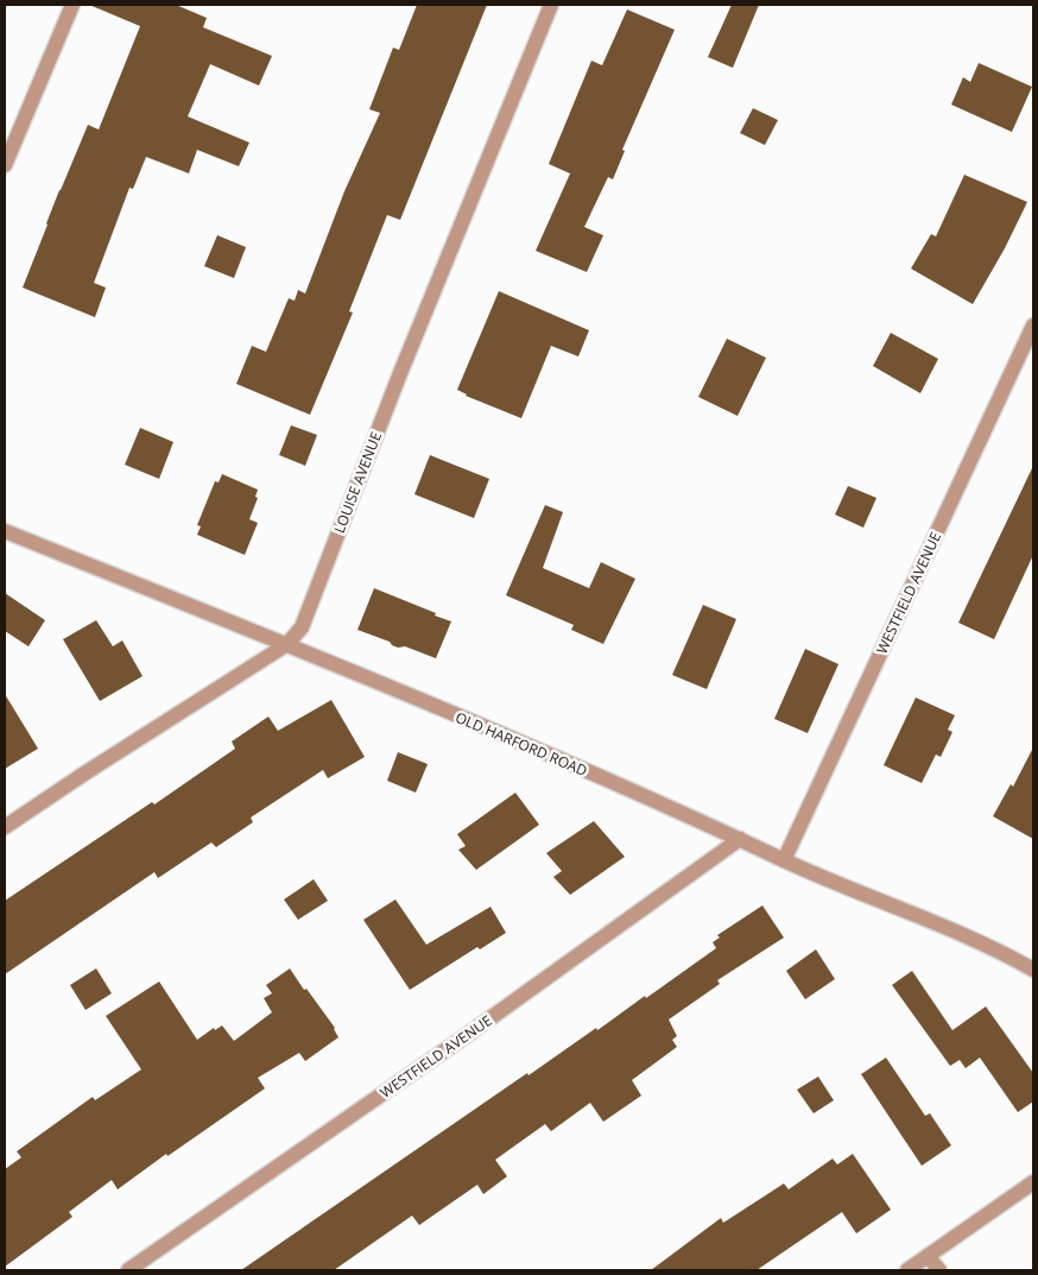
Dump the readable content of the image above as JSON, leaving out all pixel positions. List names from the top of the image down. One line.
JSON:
{"streets":{"street":["LOUISE AVENUE","WESTFIELD AVENUE","OLD HARFORD ROAD"]},"crossings":[["LOUISE AVENUE","OLD HARFORD ROAD"],["WESTFIELD AVENUE","OLD HARFORD ROAD"]]}
